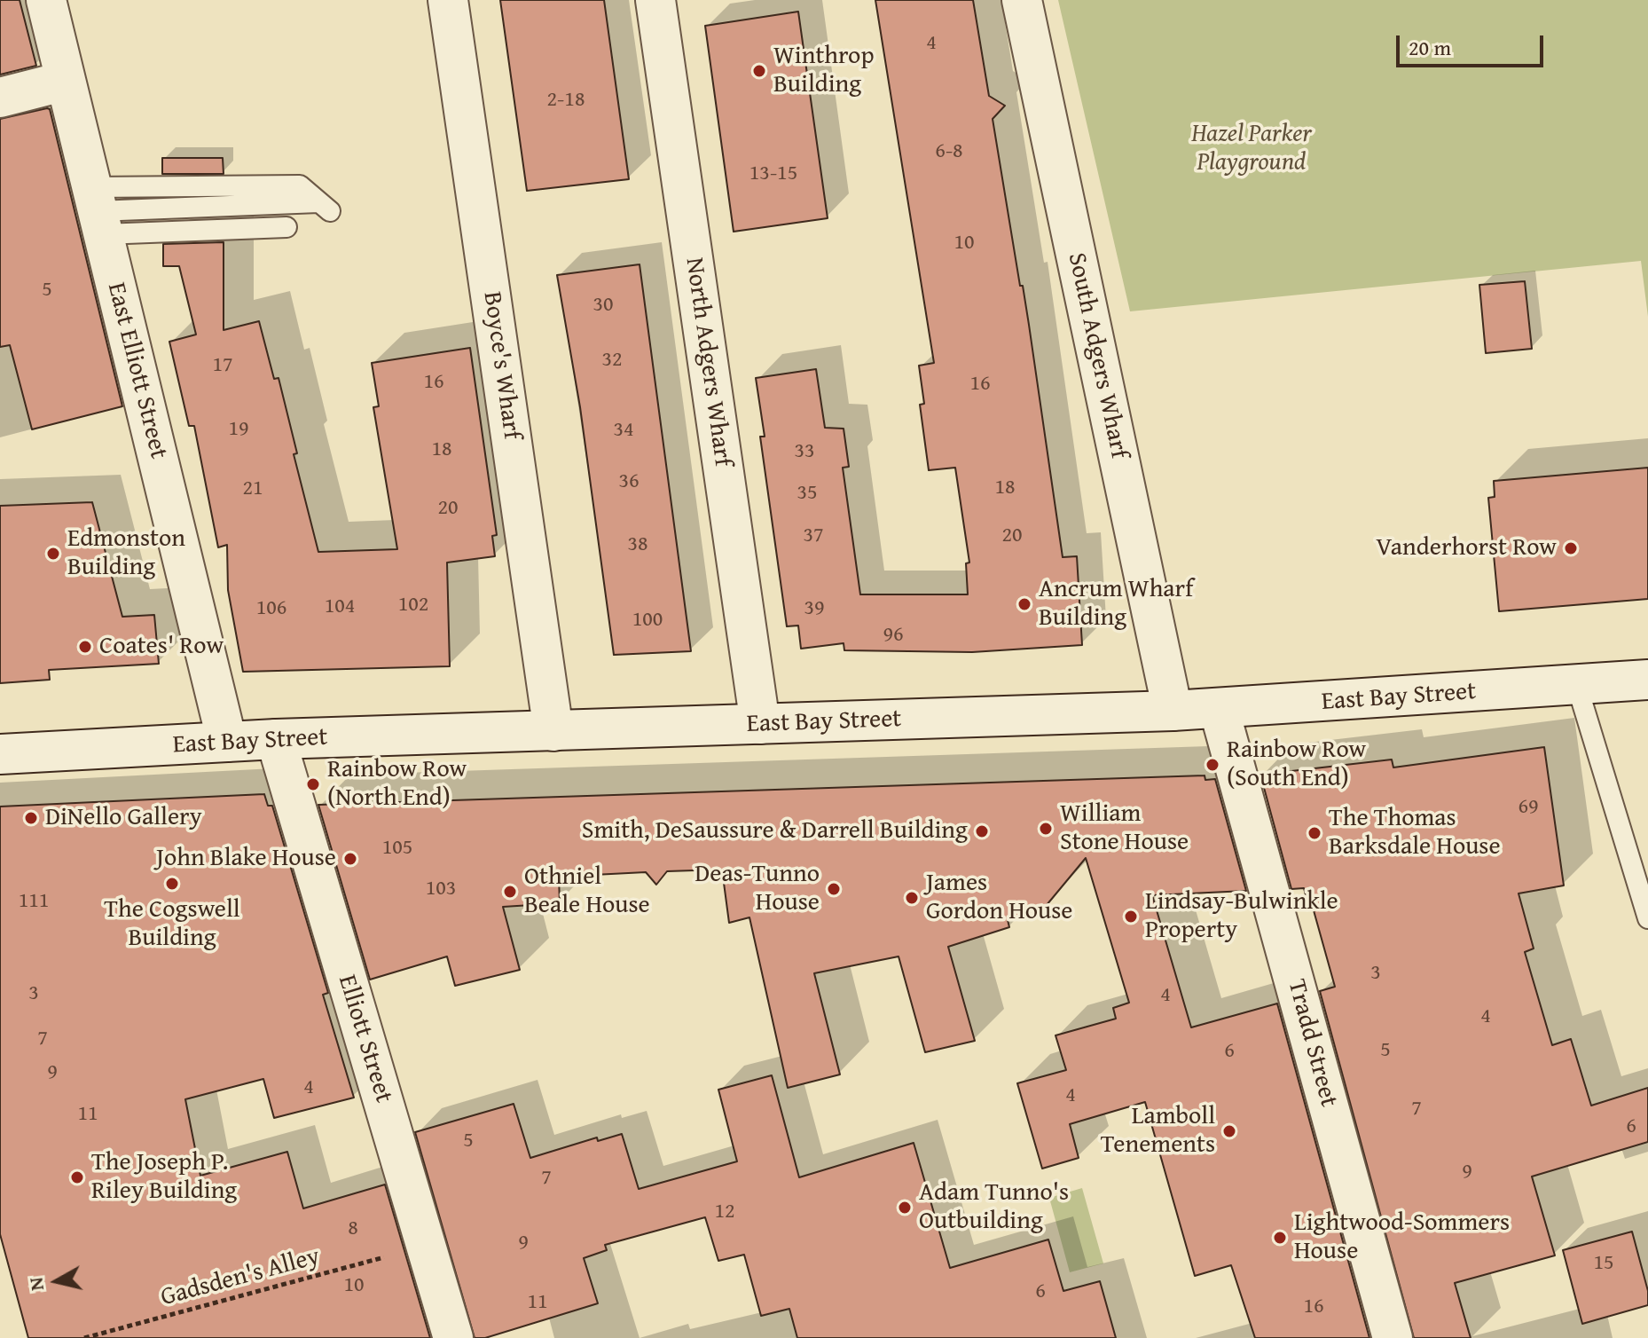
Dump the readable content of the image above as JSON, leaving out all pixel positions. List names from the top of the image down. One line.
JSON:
{"streets":{"street":["South Adgers Wharf","North Adgers Wharf","Boyce's Wharf","East Elliott Street","East Bay Street","Elliott Street","Tradd Street"],"path":["Gadsden's Alley"]},"crossings":[["South Adgers Wharf","East Bay Street"],["North Adgers Wharf","East Bay Street"],["Boyce's Wharf","East Bay Street"],["East Elliott Street","East Bay Street"],["East Bay Street","Elliott Street"],["East Bay Street","Tradd Street"]],"parks":["Hazel Parker Playground"],"places":["Winthrop Building","Vanderhorst Row","Edmonston Building","Ancrum Wharf Building","Coates' Row","Rainbow Row (South End)","Rainbow Row (North End)","DiNello Gallery","William Stone House","Smith, DeSaussure & Darrell Building","The Thomas Barksdale House","John Blake House","The Cogswell Building","Deas-Tunno House","Othniel Beale House","James Gordon House","Lindsay-Bulwinkle Property","Lamboll Tenements","The Joseph P. Riley Building","Adam Tunno's Outbuilding","Lightwood-Sommers House"],"house_numbers":["4","2-18","6-8","13-15","10","5","30","32","17","16","16","19","34","18","33","36","18","21","35","20","37","20","38","102","104","106","39","100","96","69","105","103","111","3","3","4","4","7","5","6","9","4","4","7","11","6","5","9","7","12","8","9","15","10","6","11","16"],"scale_bar":"20 m","north":"left"}
